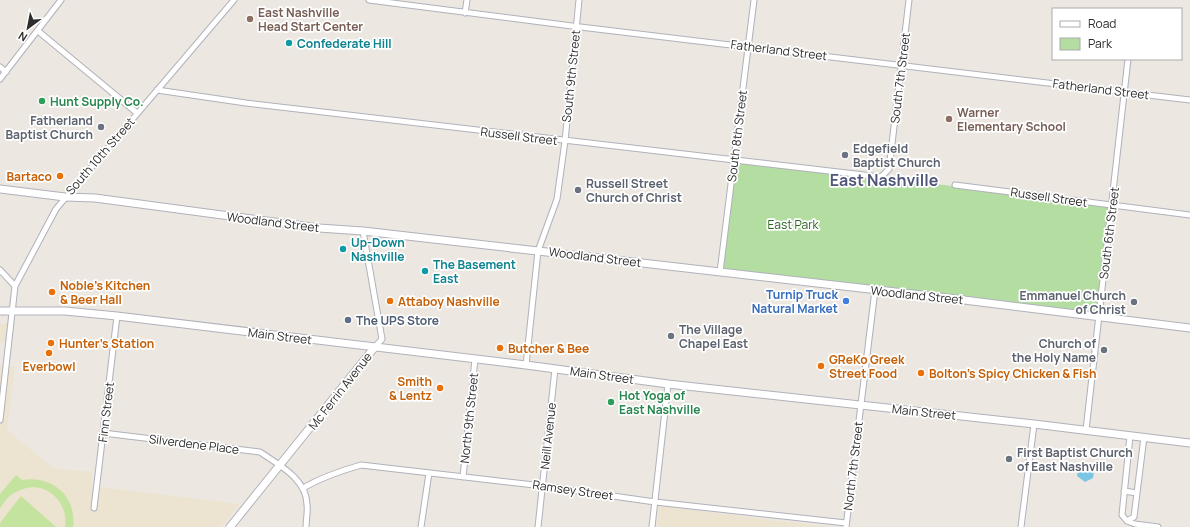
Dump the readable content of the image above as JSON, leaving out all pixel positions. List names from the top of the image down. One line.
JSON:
{"streets":{"street":["Fatherland Street","South 9th Street","South 7th Street","Russell Street","South 8th Street","South 10th Street","Woodland Street","South 6th Street","Main Street","Mc Ferrin Avenue","Finn Street","North 9th Street","Neill Avenue","Silverdene Place","North 7th Street","Ramsey Street"]},"crossings":[["Fatherland Street","South 9th Street"],["Fatherland Street","South 7th Street"],["Fatherland Street","South 8th Street"],["Fatherland Street","South 6th Street"],["South 9th Street","Russell Street"],["South 9th Street","Woodland Street"],["South 9th Street","Main Street"],["South 7th Street","Russell Street"],["Russell Street","South 8th Street"],["Russell Street","South 10th Street"],["Russell Street","South 6th Street"],["South 8th Street","Woodland Street"],["South 10th Street","Woodland Street"],["Woodland Street","South 6th Street"],["Woodland Street","Mc Ferrin Avenue"],["South 6th Street","Main Street"],["Main Street","Mc Ferrin Avenue"],["Main Street","Finn Street"],["Main Street","North 9th Street"],["Main Street","Neill Avenue"],["Main Street","North 7th Street"],["Mc Ferrin Avenue","Silverdene Place"],["Finn Street","Silverdene Place"],["North 9th Street","Ramsey Street"],["Neill Avenue","Ramsey Street"],["Silverdene Place","Ramsey Street"],["North 7th Street","Ramsey Street"]],"districts":["East Nashville"],"parks":["East Park"],"places":["East Nashville Head Start Center","Confederate Hill","Hunt Supply Co.","Warner Elementary School","Fatherland Baptist Church","Edgefield Baptist Church","Bartaco","Russell Street Church of Christ","Up-Down Nashville","The Basement East","Noble’s Kitchen & Beer Hall","Attaboy Nashville","Turnip Truck Natural Market","Emmanuel Church of Christ","The UPS Store","The Village Chapel East","Hunter's Station","Butcher & Bee","Church of the Holy Name","Everbowl","GReKo Greek Street Food","Bolton's Spicy Chicken & Fish","Smith & Lentz","Hot Yoga of East Nashville","First Baptist Church of East Nashville"],"legend":["Road","Park"],"north":"bottom left"}
